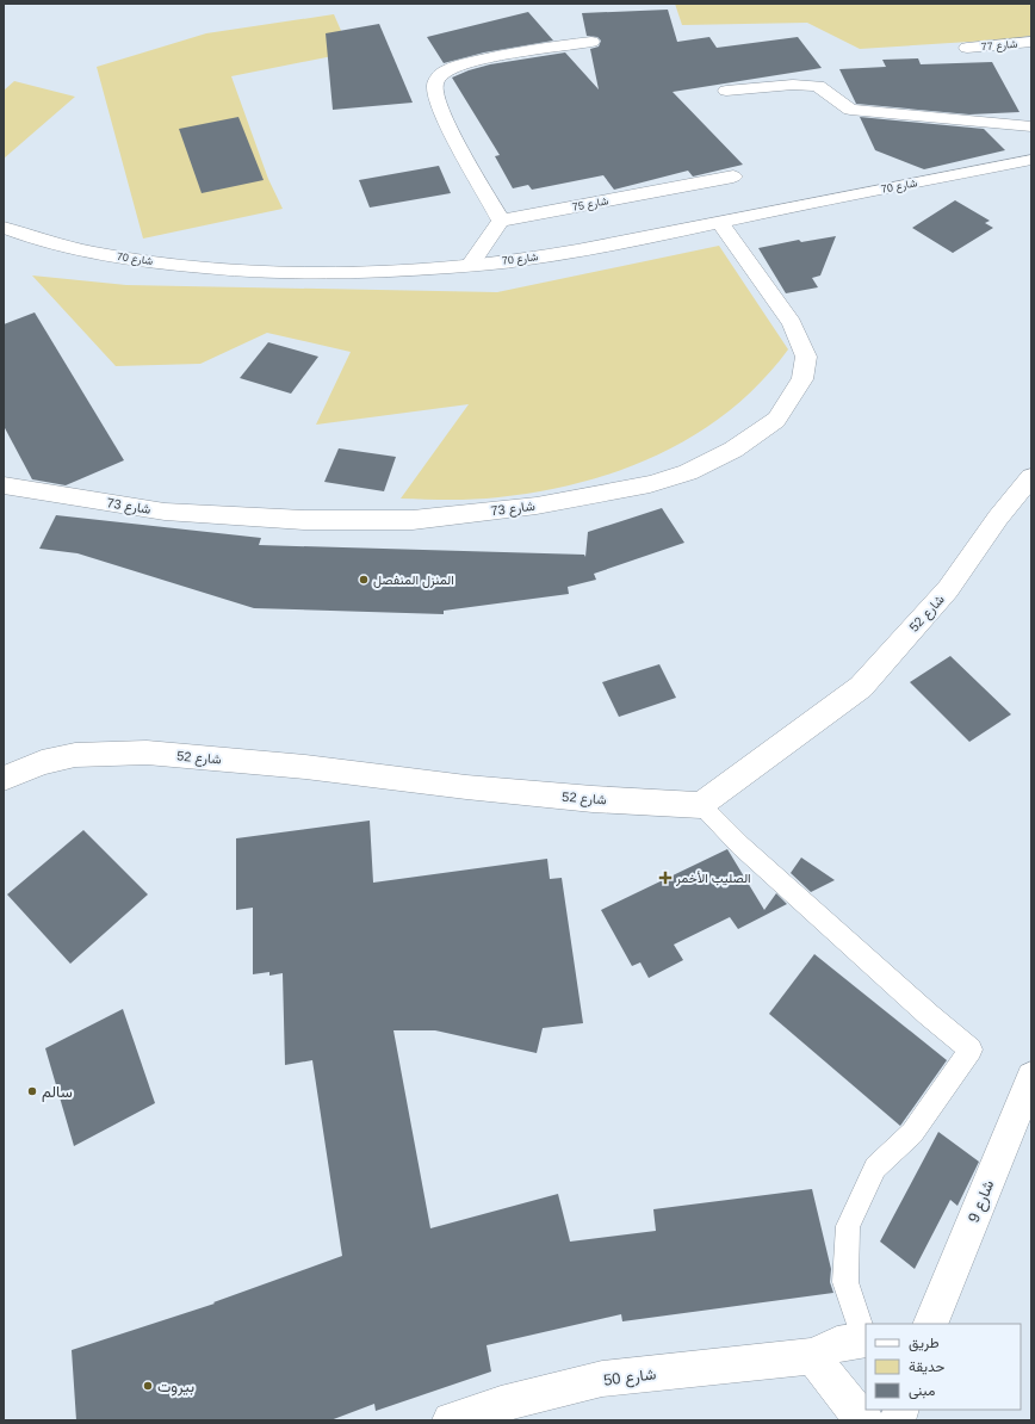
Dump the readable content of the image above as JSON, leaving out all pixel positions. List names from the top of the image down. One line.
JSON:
{"streets":{"street":["شارع 77","شارع 70","شارع 75","شارع 73","شارع 52","شارع 9","شارع 50"]},"crossings":[["شارع 70","شارع 73"]],"places":{"other":["المنزل المنفصل","سالم","بيروت"],"health":["الصليب الأخمر"]},"legend":["طريق","حديقة","مبنى"]}
